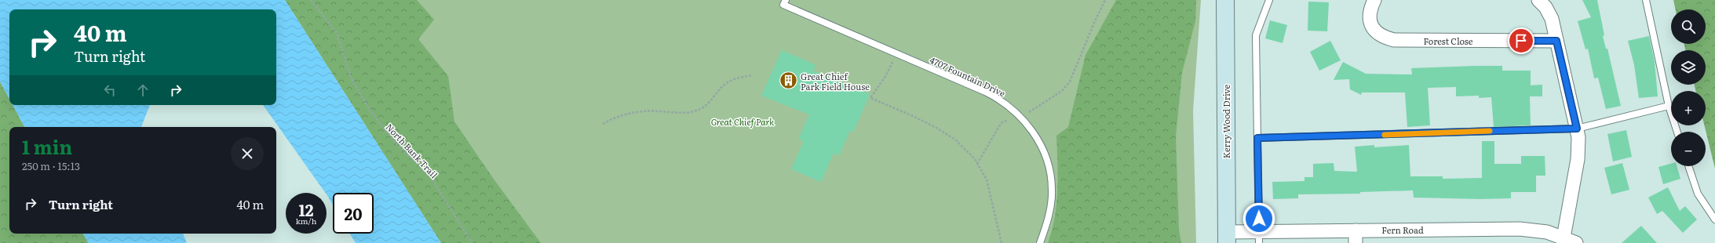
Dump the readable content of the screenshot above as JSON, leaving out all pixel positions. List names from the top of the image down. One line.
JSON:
{"streets":{"street":["Forest Close","Kerry Wood Drive","Fern Road"],"lane":["4707 Fountain Drive"],"path":["North Bank Trail"]},"crossings":[["Kerry Wood Drive","Fern Road"]],"parks":["Great Chief Park"],"places":{"building":["Great Chief Park Field House"]},"page":{"map_buttons":["+","−"],"turn":["40 m","Turn right"],"heading":["1 min","250 m · 15:13"],"list":[{"name":"Turn right","value":"40 m"}],"speed":"12 km/h","limit":"20"}}
